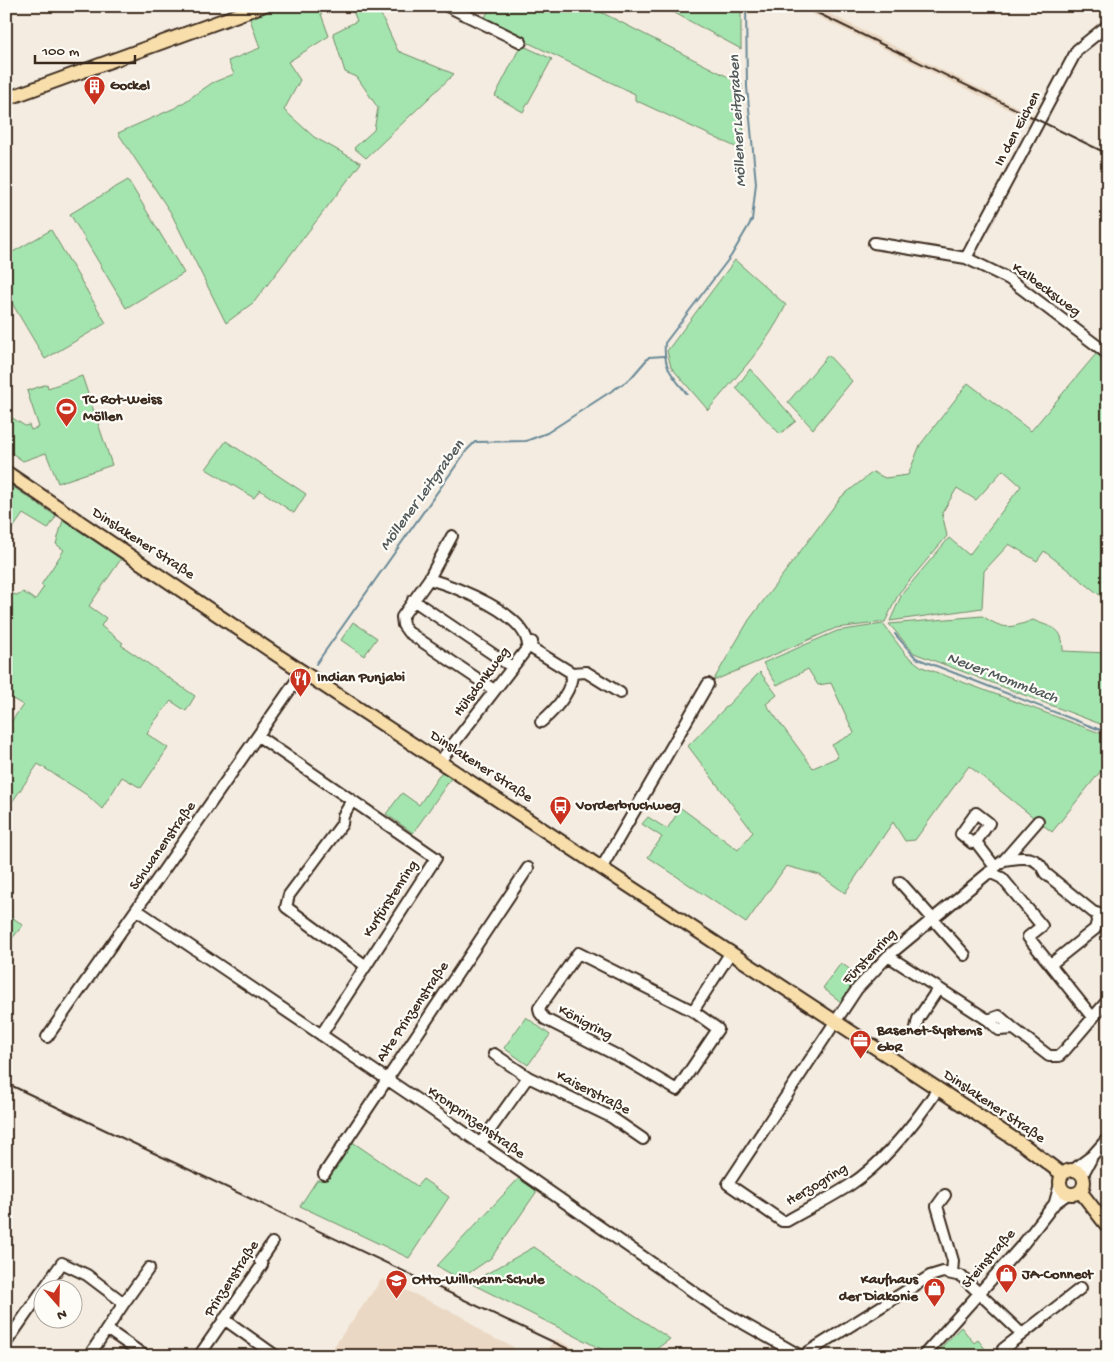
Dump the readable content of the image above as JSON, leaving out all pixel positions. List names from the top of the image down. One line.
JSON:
{"streets":{"main road":["Dinslakener Straße"],"street":["In den Eichen","Kalbecksweg","Hülsdonkweg","Schwanenstraße","Kurfürstenring","Fürstenring","Alte Prinzenstraße","Königring","Kaiserstraße","Kronprinzenstraße","Herzogring","Steinstraße","Prinzenstraße"]},"crossings":[["In den Eichen","Kalbecksweg"],["Dinslakener Straße","Hülsdonkweg"],["Dinslakener Straße","Schwanenstraße"],["Dinslakener Straße","Fürstenring"],["Dinslakener Straße","Herzogring"],["Dinslakener Straße","Steinstraße"],["Schwanenstraße","Kurfürstenring"],["Schwanenstraße","Kronprinzenstraße"],["Kurfürstenring","Kronprinzenstraße"],["Fürstenring","Herzogring"],["Alte Prinzenstraße","Kronprinzenstraße"]],"water":["Möllener Leitgraben","Neuer Mommbach"],"places":{"building":["Gockel"],"sports":["TC Rot-Weiss Möllen"],"restaurant":["Indian Punjabi"],"bus stop":["Vorderbruchweg"],"office":["Basenet-Systems GbR"],"shop":["JA-Connect","Kaufhaus der Diakonie"],"school or university":["Otto-Willmann-Schule"]},"scale_bar":"100 m","north":"bottom"}
